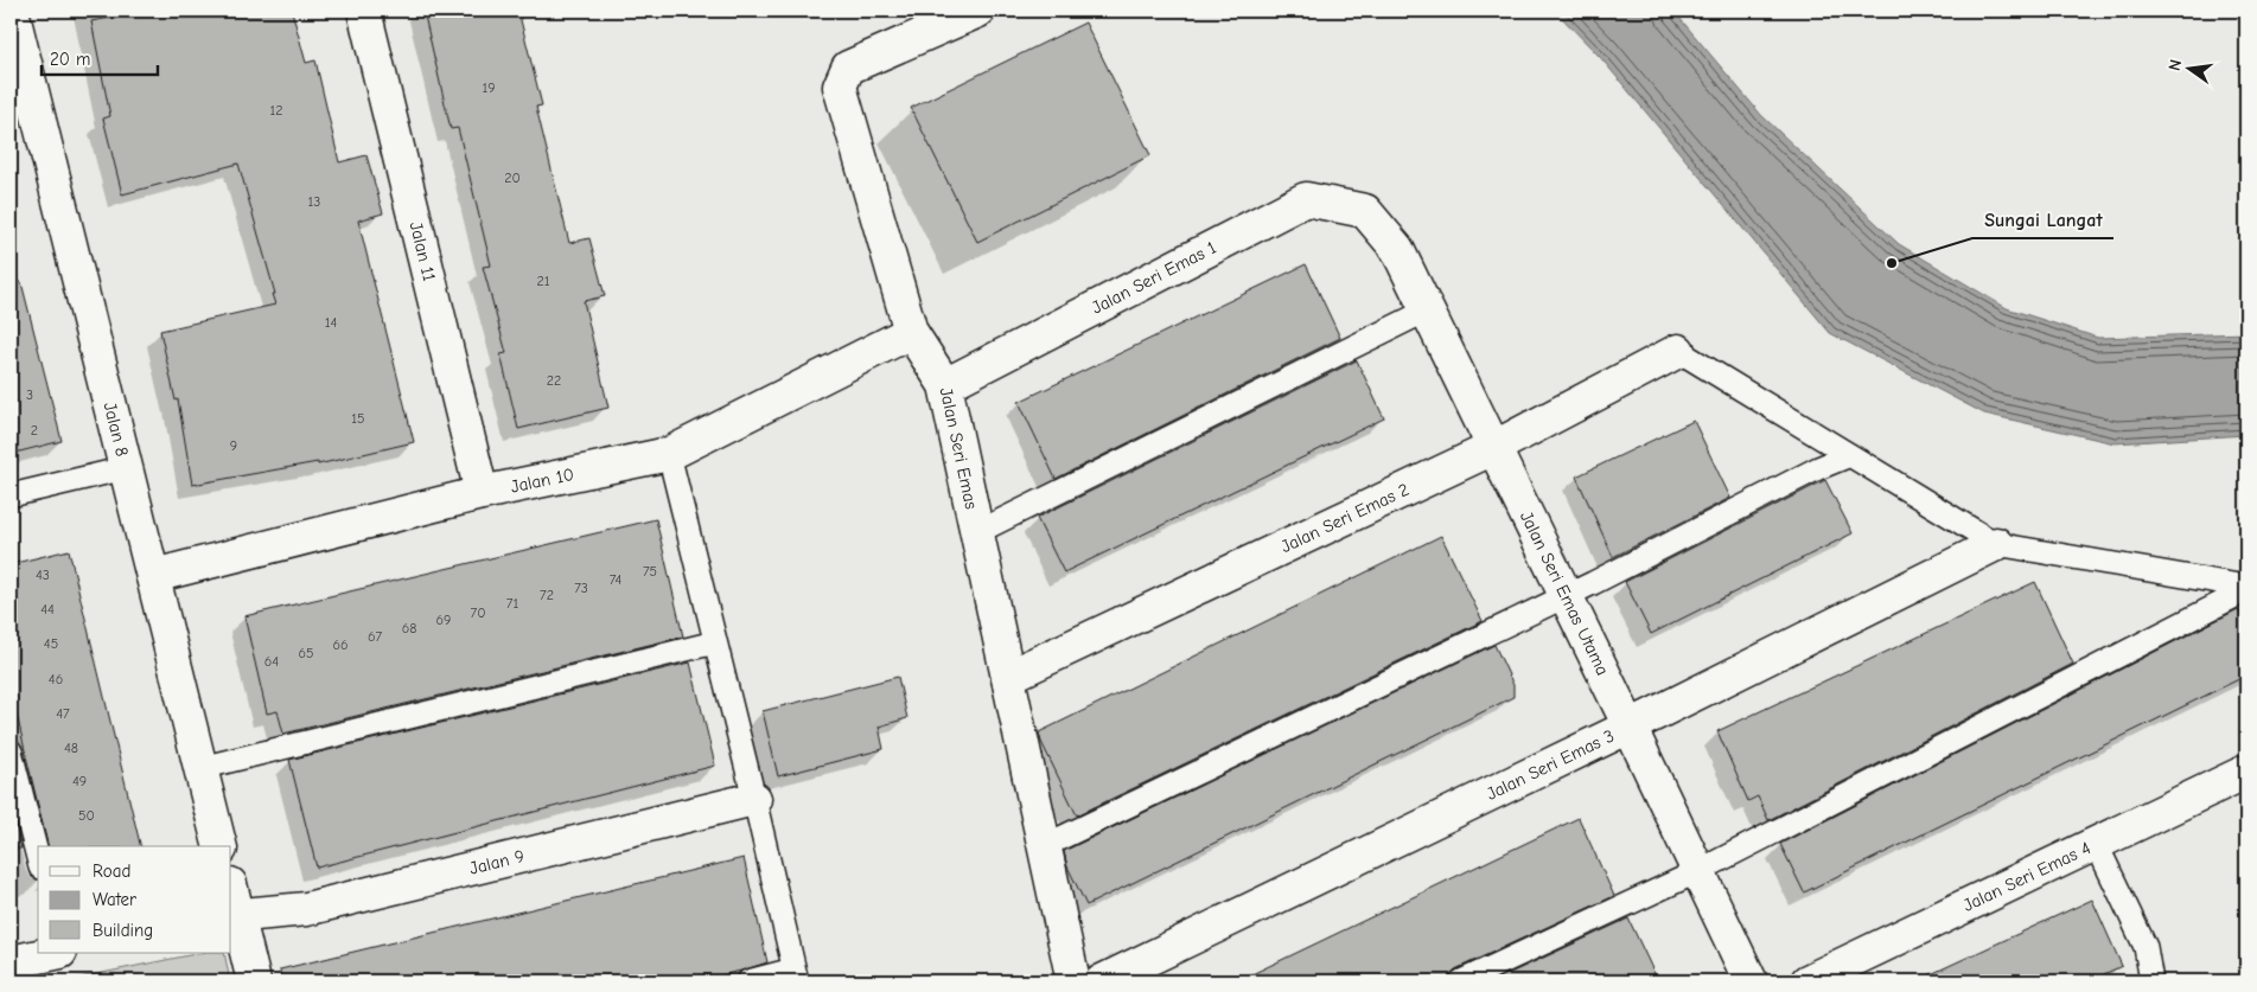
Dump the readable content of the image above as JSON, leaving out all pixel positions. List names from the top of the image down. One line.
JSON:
{"streets":{"street":["Jalan 11","Jalan Seri Emas 1","Jalan 8","Jalan Seri Emas","Jalan 10","Jalan Seri Emas 2","Jalan Seri Emas Utama","Jalan Seri Emas 3","Jalan 9","Jalan Seri Emas 4"]},"crossings":[["Jalan 11","Jalan 10"],["Jalan Seri Emas 1","Jalan Seri Emas"],["Jalan Seri Emas 1","Jalan Seri Emas Utama"],["Jalan 8","Jalan 10"],["Jalan Seri Emas","Jalan 10"],["Jalan Seri Emas","Jalan Seri Emas 2"],["Jalan Seri Emas 2","Jalan Seri Emas Utama"],["Jalan Seri Emas Utama","Jalan Seri Emas 3"]],"places":["Sungai Langat"],"house_numbers":["19","12","20","13","21","14","22","3","15","2","9","75","43","74","73","72","71","44","70","69","68","67","45","66","65","64","46","47","48","49","50"],"legend":["Road","Water","Building"],"scale_bar":"20 m","north":"left"}
